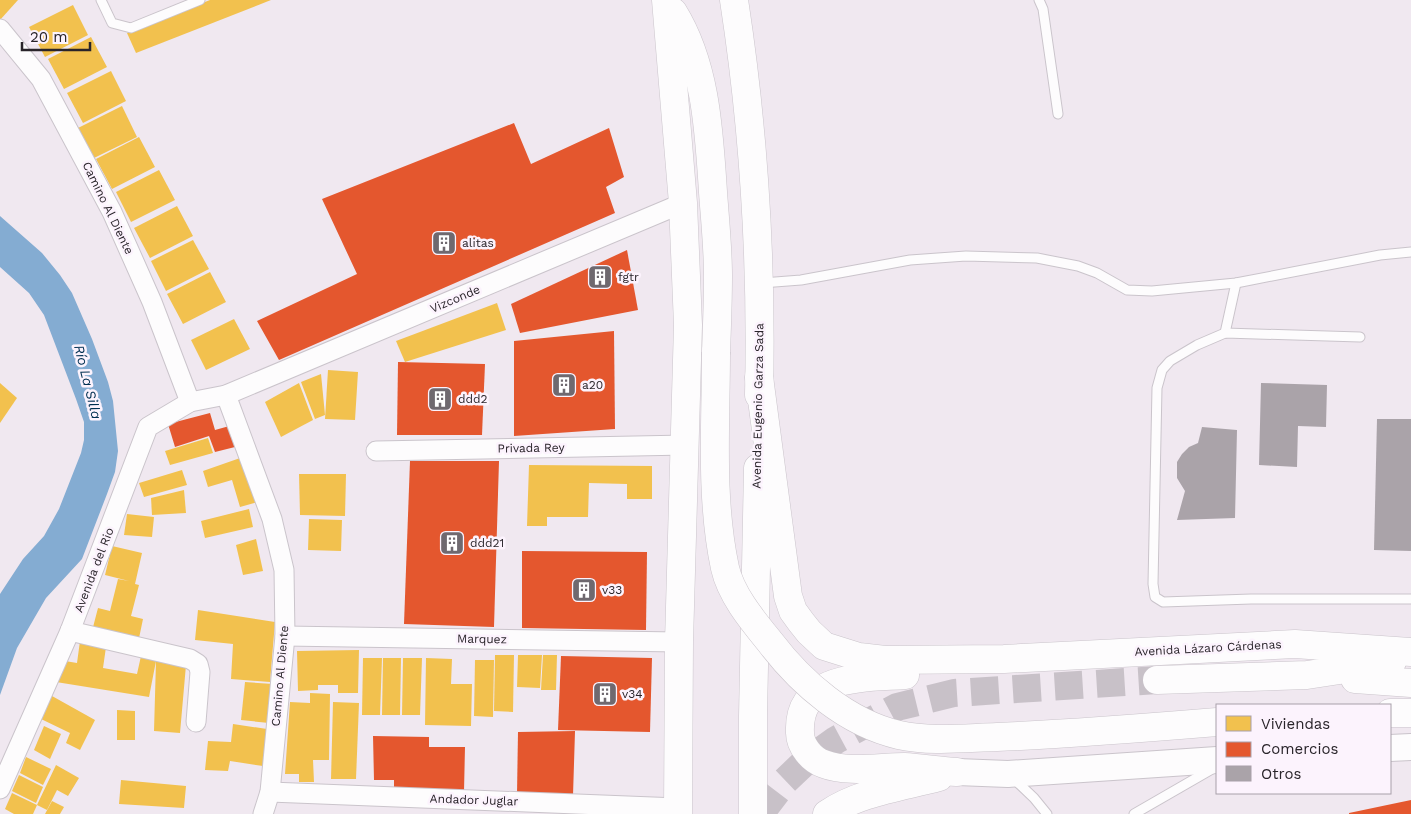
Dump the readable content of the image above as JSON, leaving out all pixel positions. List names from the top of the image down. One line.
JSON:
{"streets":{"highway":["Avenida Eugenio Garza Sada","Avenida Lázaro Cárdenas"],"street":["Camino Al Diente","Vizconde","Privada Rey","Avenida del Rio","Marquez","Andador Juglar"]},"crossings":[["Camino Al Diente","Vizconde"],["Camino Al Diente","Avenida del Rio"],["Camino Al Diente","Marquez"],["Camino Al Diente","Andador Juglar"],["Vizconde","Avenida del Rio"]],"water":["Río La Silla"],"places":{"building":["alitas","fgtr","a20","ddd2","ddd21","v33","v34"]},"legend":["Viviendas","Comercios","Otros"],"scale_bar":"20 m"}
